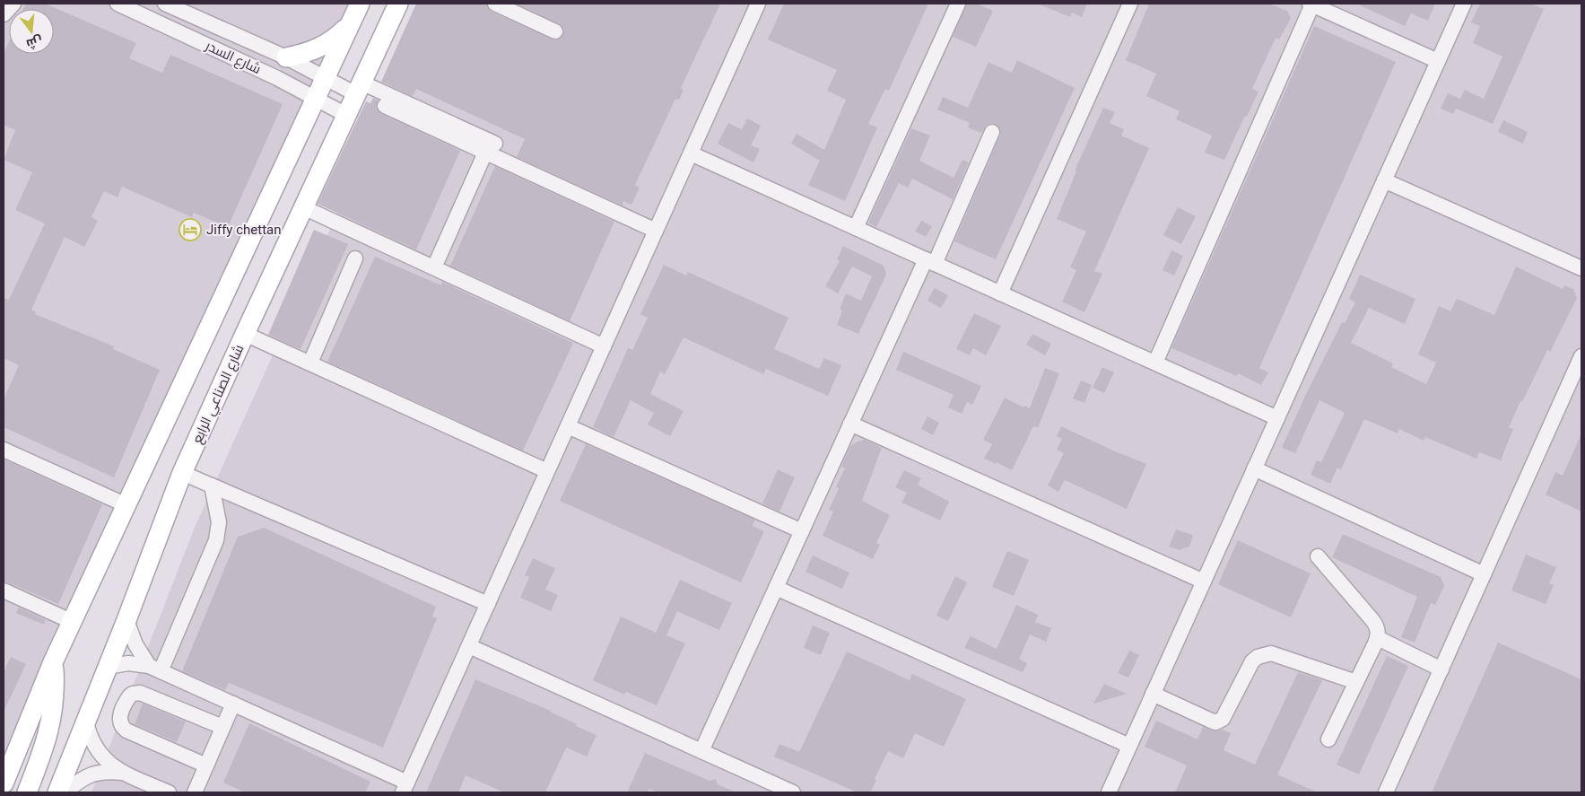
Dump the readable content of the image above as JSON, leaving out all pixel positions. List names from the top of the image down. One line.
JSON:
{"streets":{"main road":["شارع الصناعي الرابع"],"street":["شارع السدر"]},"crossings":[["شارع السدر","شارع الصناعي الرابع"]],"places":{"hotel":["Jiffy chettan"]},"north":"bottom"}
